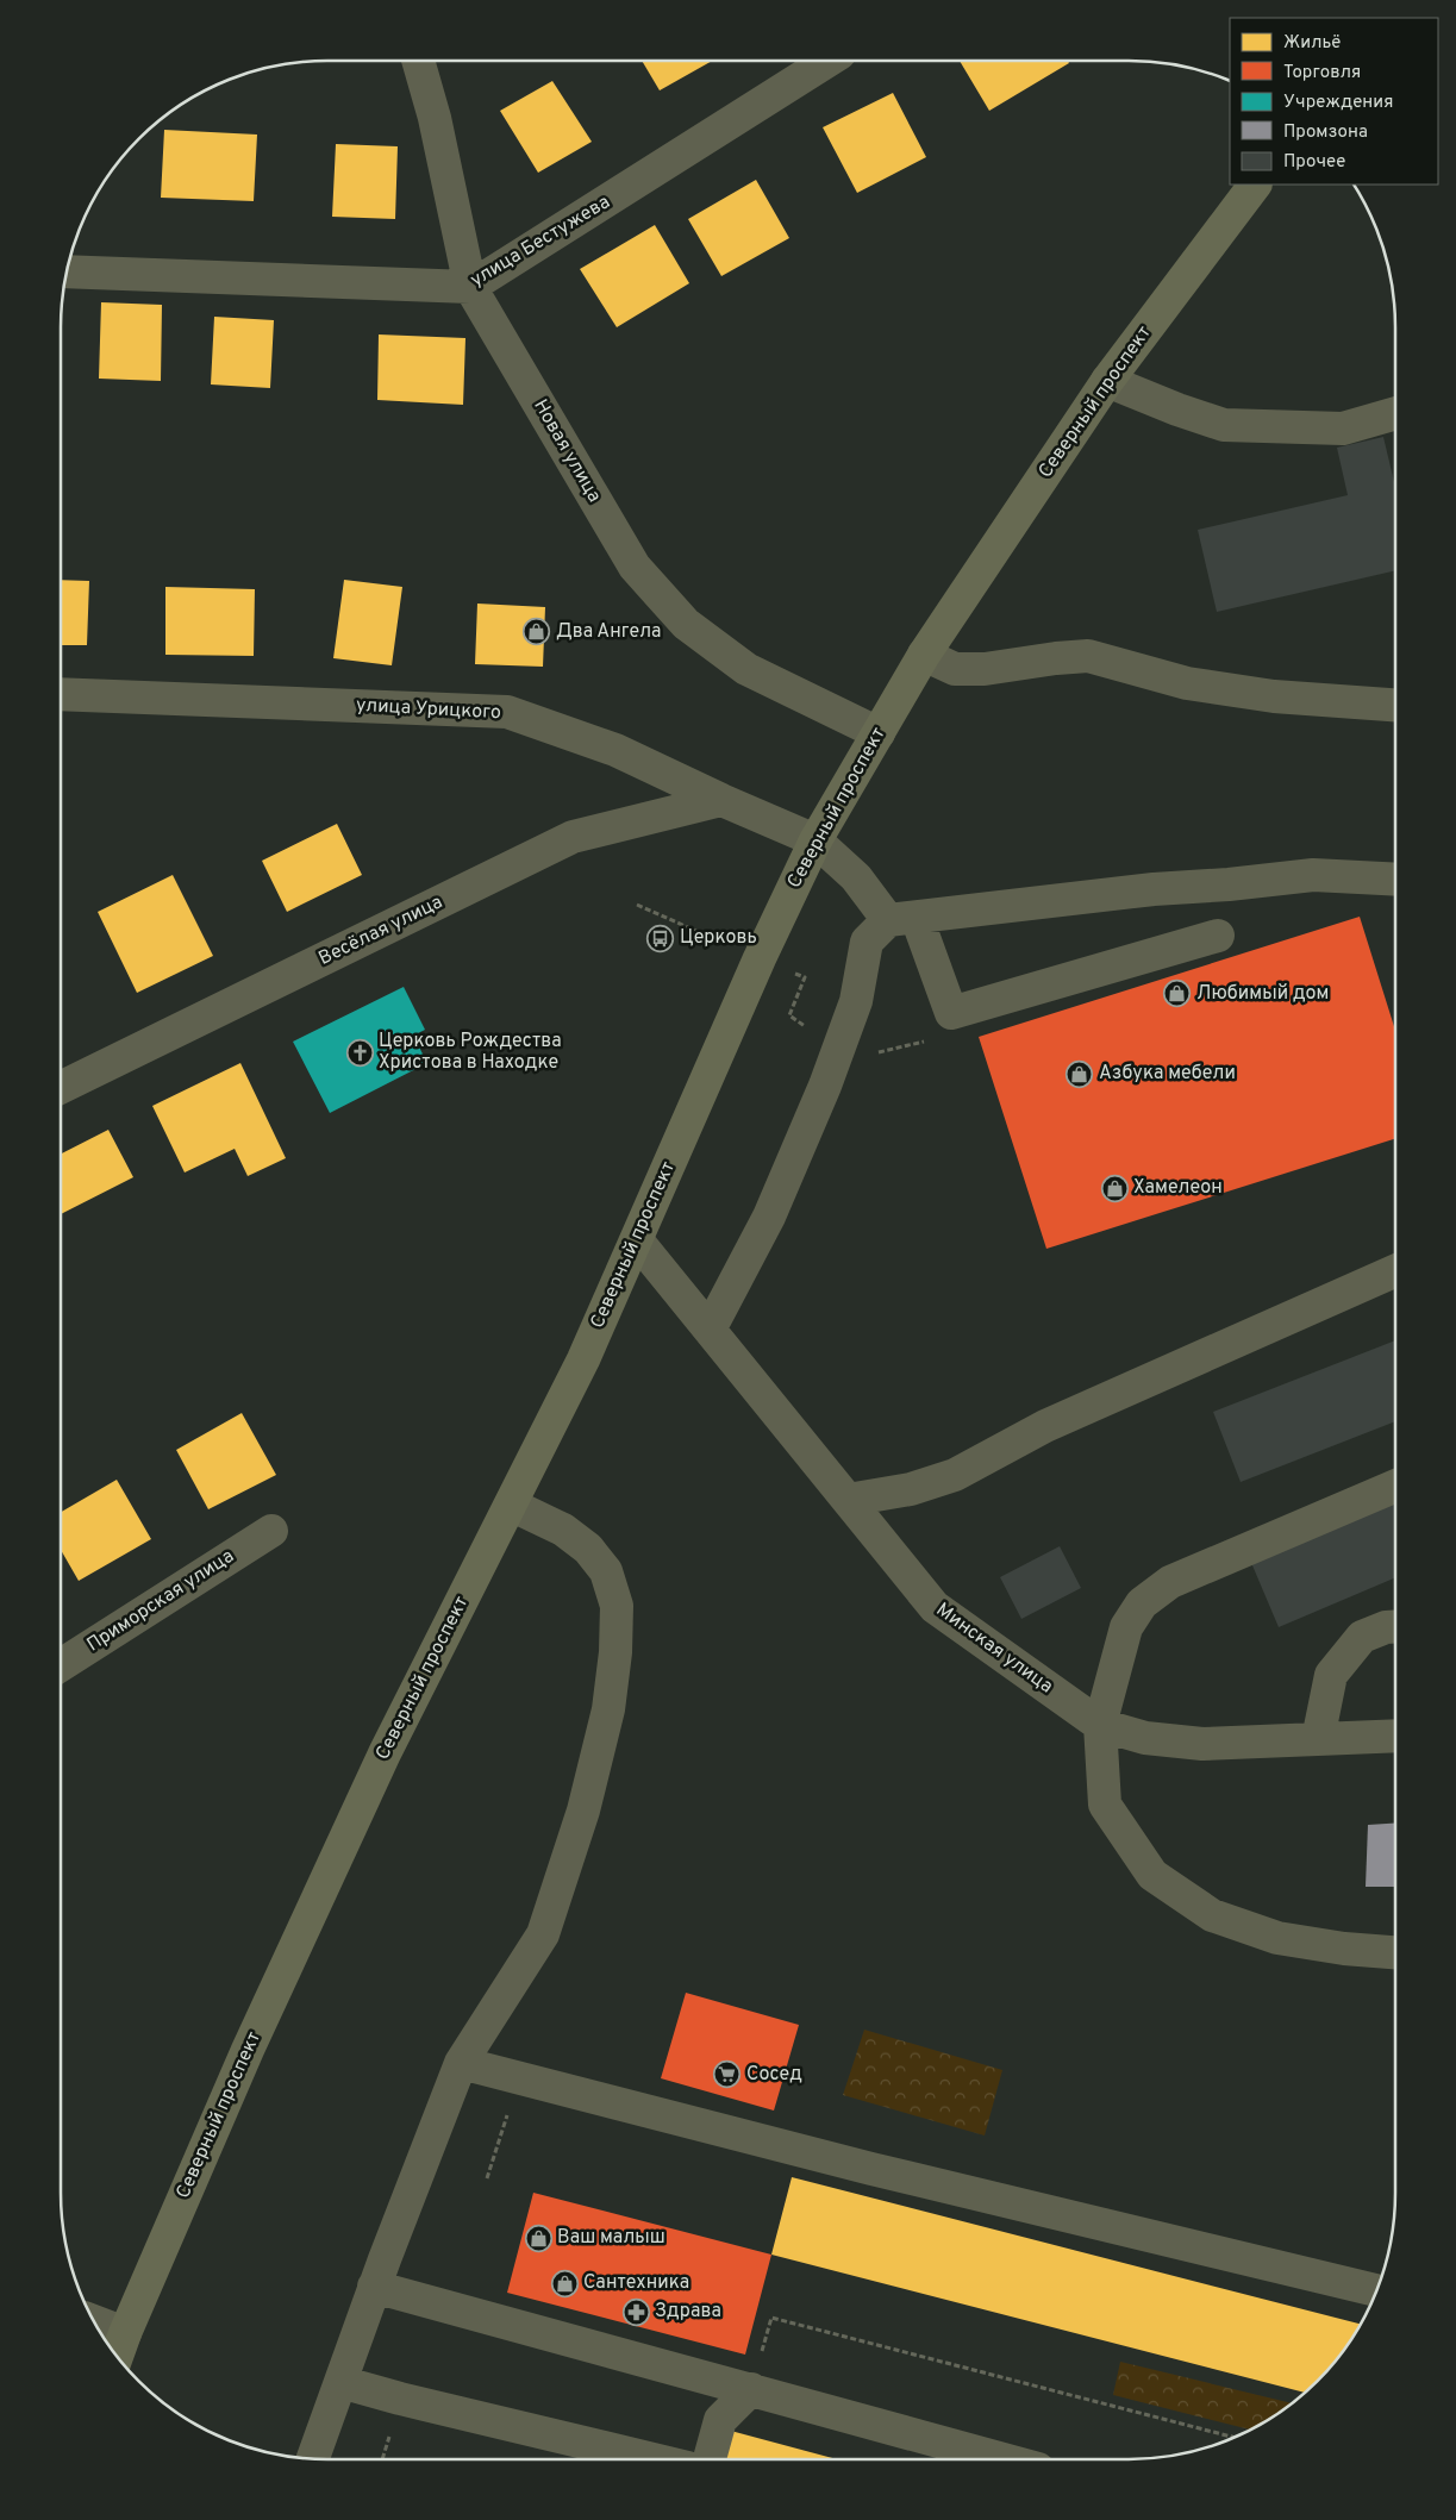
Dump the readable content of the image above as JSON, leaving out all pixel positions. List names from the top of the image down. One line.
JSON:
{"streets":{"main road":["Северный проспект"],"street":["улица Бестужева","Новая улица","улица Урицкого","Весёлая улица","Приморская улица","Минская улица"]},"crossings":[["улица Бестужева","Новая улица"],["Северный проспект","Новая улица"],["Северный проспект","улица Урицкого"],["Северный проспект","Минская улица"],["улица Урицкого","Весёлая улица"]],"places":{"shop":["Два Ангела","Любимый дом","Азбука мебели","Хамелеон","Ваш малыш","Сантехника"],"bus stop":["Церковь"],"church":["Церковь Рождества Христова в Находке"],"supermarket":["Сосед"],"pharmacy":["Здрава"]},"legend":["Жильё","Торговля","Учреждения","Промзона","Прочее"]}
